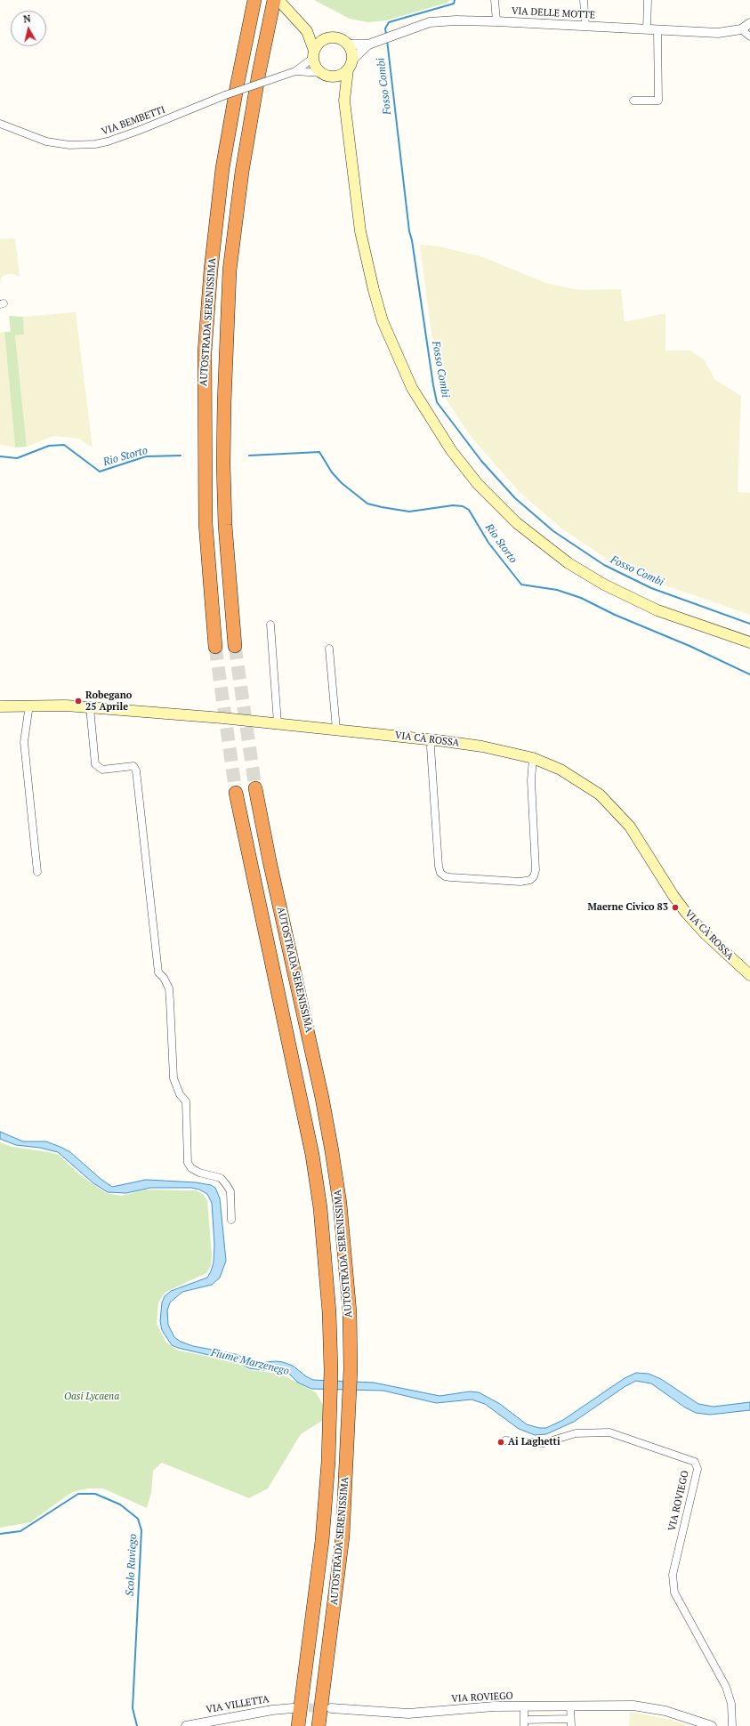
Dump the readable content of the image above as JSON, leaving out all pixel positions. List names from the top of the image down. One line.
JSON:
{"streets":{"highway":["AUTOSTRADA SERENISSIMA"],"main road":["VIA CÀ ROSSA"],"street":["VIA DELLE MOTTE","VIA BEMBETTI","VIA ROVIEGO","VIA VILLETTA"]},"water":["Fosso Combi","Rio Storto","Fiume Marzenego","Scolo Ruviego"],"parks":["Oasi Lycaena"],"places":["Robegano 25 Aprile","Maerne Civico 83","Ai Laghetti"],"north":"top"}
